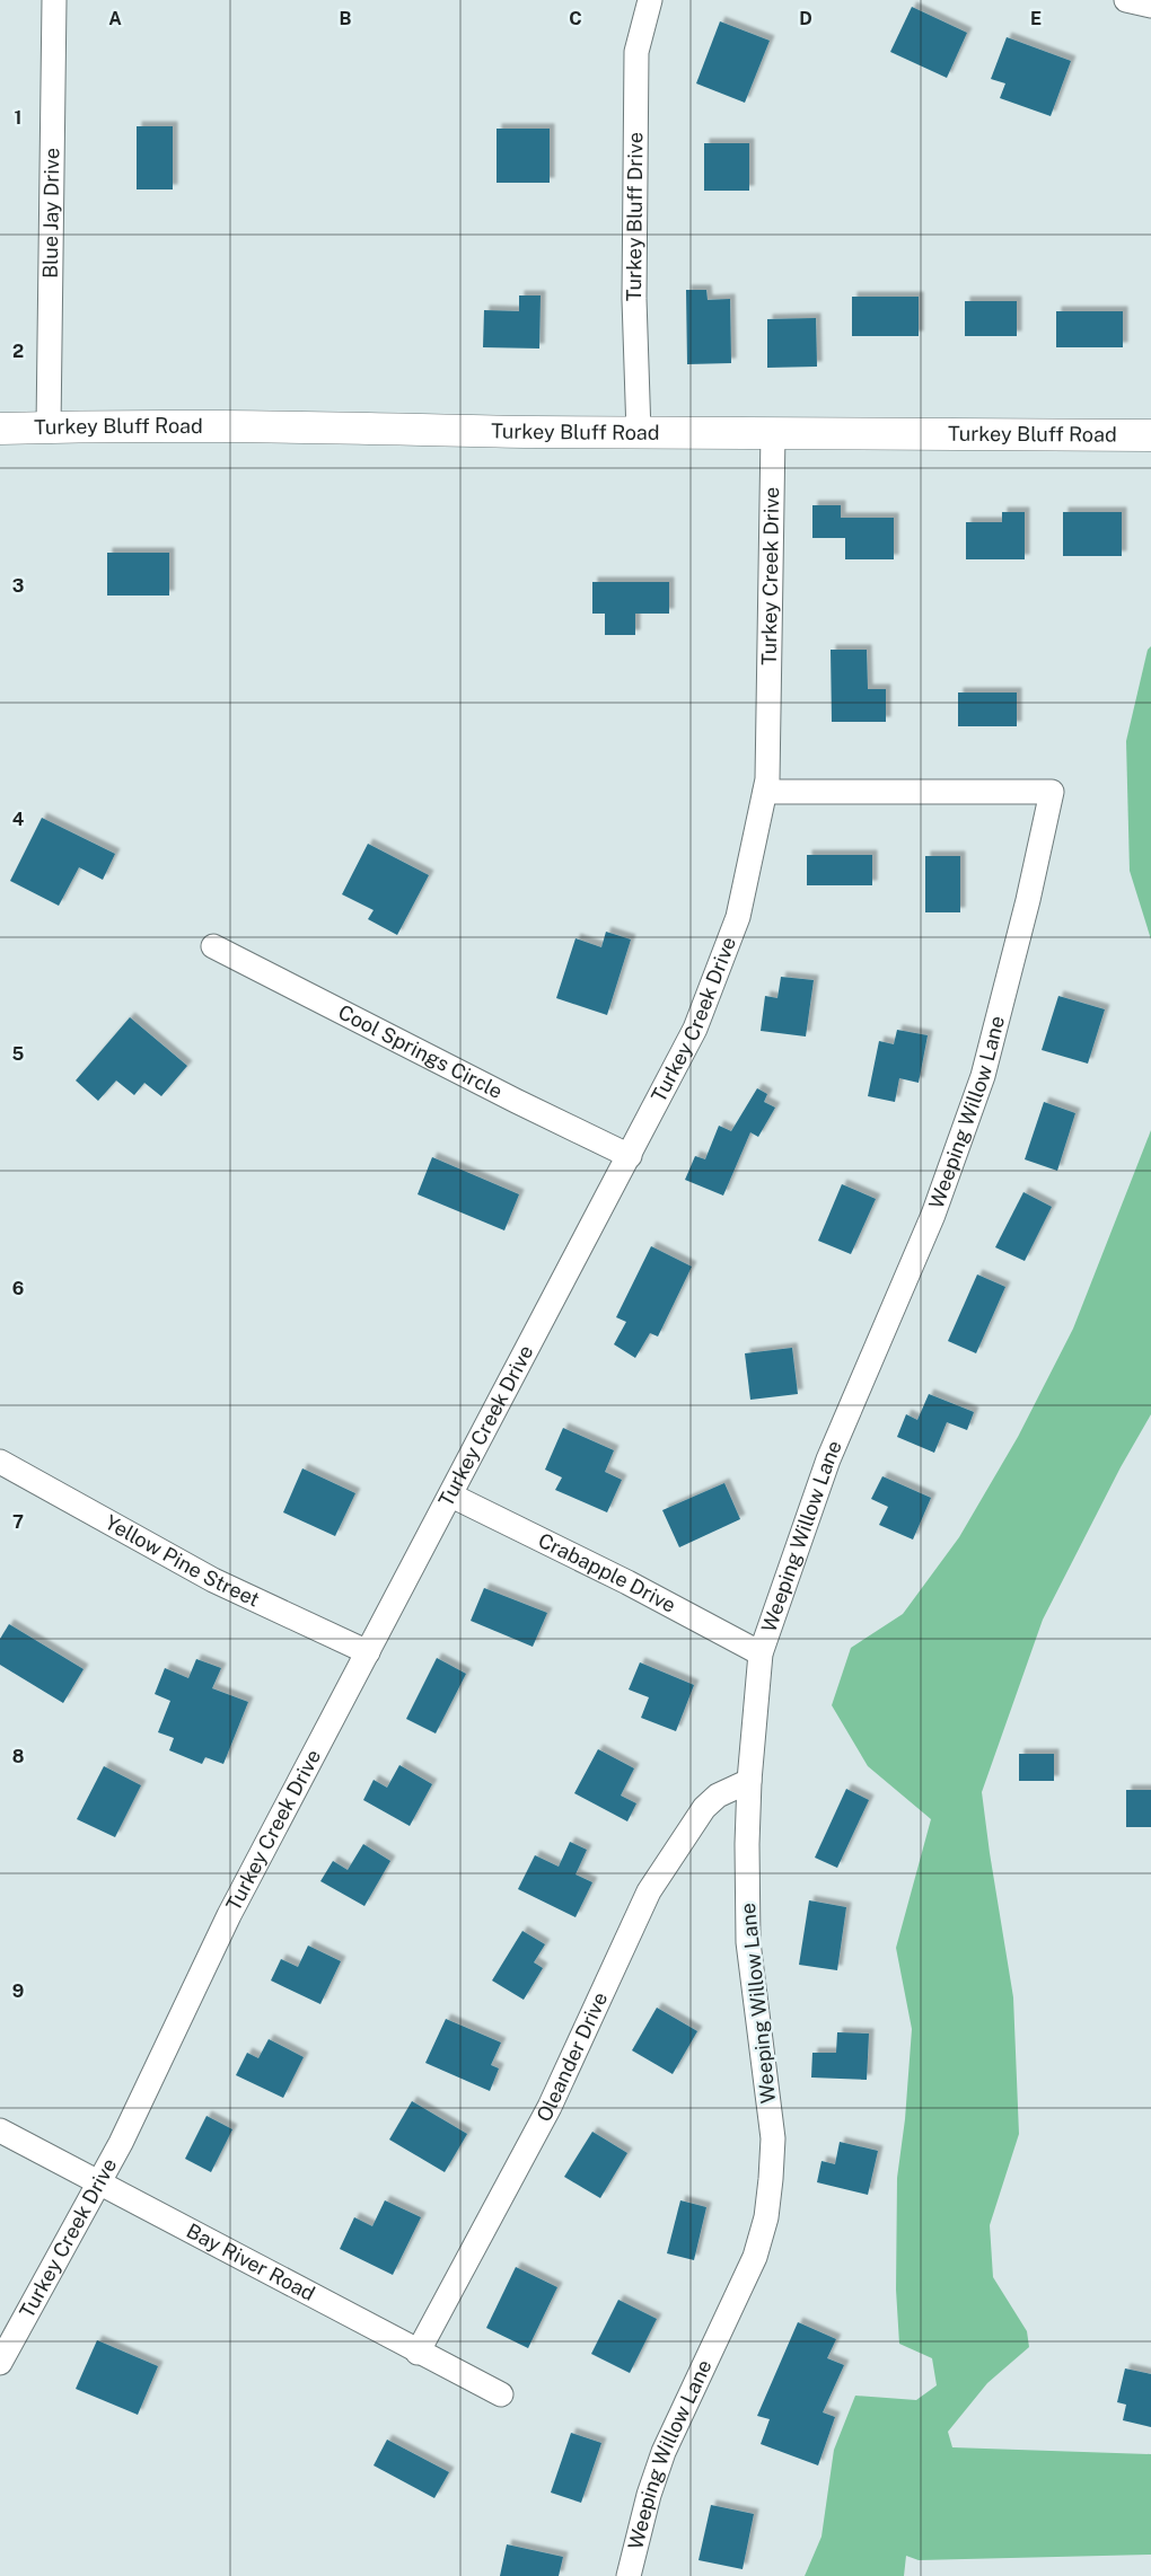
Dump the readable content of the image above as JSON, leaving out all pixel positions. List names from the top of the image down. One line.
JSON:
{"streets":{"street":["Blue Jay Drive","Turkey Bluff Drive","Turkey Bluff Road","Turkey Creek Drive","Cool Springs Circle","Weeping Willow Lane","Yellow Pine Street","Crabapple Drive","Oleander Drive","Bay River Road"]},"crossings":[["Blue Jay Drive","Turkey Bluff Road"],["Turkey Bluff Drive","Turkey Bluff Road"],["Turkey Bluff Road","Turkey Creek Drive"],["Turkey Creek Drive","Cool Springs Circle"],["Turkey Creek Drive","Weeping Willow Lane"],["Turkey Creek Drive","Yellow Pine Street"],["Turkey Creek Drive","Crabapple Drive"],["Turkey Creek Drive","Bay River Road"],["Weeping Willow Lane","Crabapple Drive"],["Weeping Willow Lane","Oleander Drive"],["Oleander Drive","Bay River Road"]],"grid":{"columns":["A","B","C","D","E"],"rows":["1","2","3","4","5","6","7","8","9"]}}
